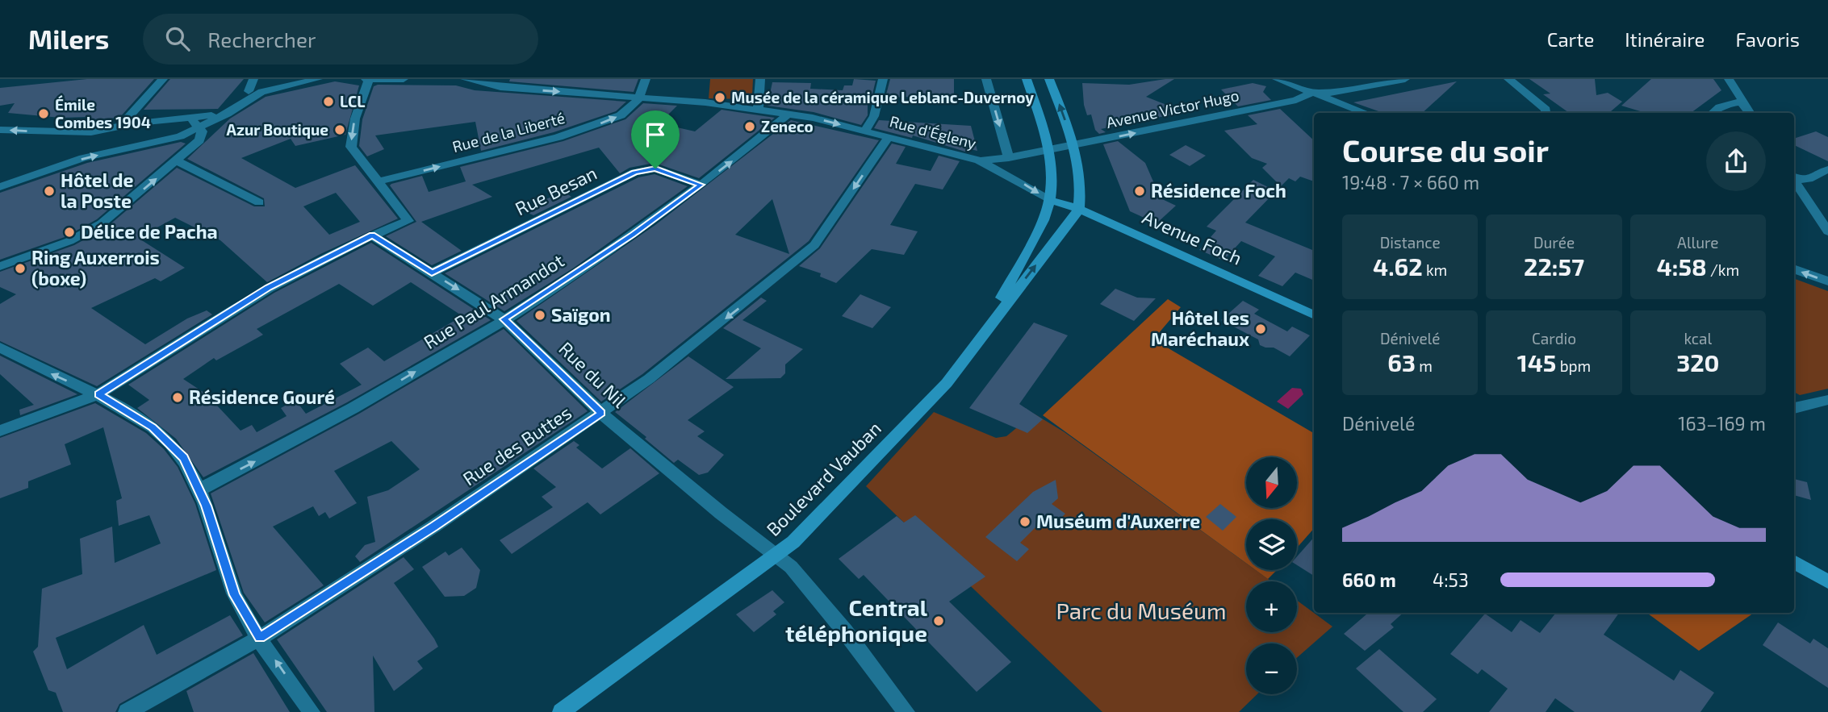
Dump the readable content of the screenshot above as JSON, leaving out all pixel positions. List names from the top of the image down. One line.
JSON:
{"streets":{"main road":["Avenue Foch","Boulevard Vauban"],"street":["Avenue Victor Hugo","Rue de la Liberté","Rue d'Égleny","Rue Besan","Rue Paul Armandot","Rue du Nil","Rue des Buttes"]},"crossings":[["Avenue Victor Hugo","Rue d'Égleny"],["Avenue Victor Hugo","Boulevard Vauban"],["Rue de la Liberté","Rue d'Égleny"],["Rue d'Égleny","Avenue Foch"],["Rue d'Égleny","Rue Paul Armandot"],["Rue d'Égleny","Rue des Buttes"],["Rue d'Égleny","Boulevard Vauban"],["Rue Besan","Rue Paul Armandot"],["Rue Besan","Rue du Nil"],["Avenue Foch","Boulevard Vauban"],["Rue Paul Armandot","Rue du Nil"],["Rue du Nil","Rue des Buttes"],["Rue du Nil","Boulevard Vauban"]],"one_way":["Avenue Victor Hugo","Rue de la Liberté","Rue d'Égleny","Rue Paul Armandot","Rue des Buttes"],"parks":["Parc du Muséum"],"places":["Musée de la céramique Leblanc-Duvernoy","LCL","Émile Combes 1904","Zeneco","Azur Boutique","Hôtel de la Poste","Résidence Foch","Délice de Pacha","Ring Auxerrois (boxe)","Saïgon","Hôtel les Maréchaux","Résidence Gouré","Muséum d'Auxerre","Central téléphonique"],"north":"bottom","page":{"header":"Milers","search":"Rechercher","nav":["Carte","Itinéraire","Favoris"],"heading":["Course du soir","19:48 · 7 × 660 m"],"stats":[["Distance","4.62 km"],["Durée","22:57"],["Allure","4:58 /km"],["Dénivelé","63 m"],["Cardio","145 bpm"],["kcal","320"]],"chart":["Dénivelé","163–169 m"],"map_buttons":["+","−"],"list":[{"name":"660 m","note":"4:53"}]}}
